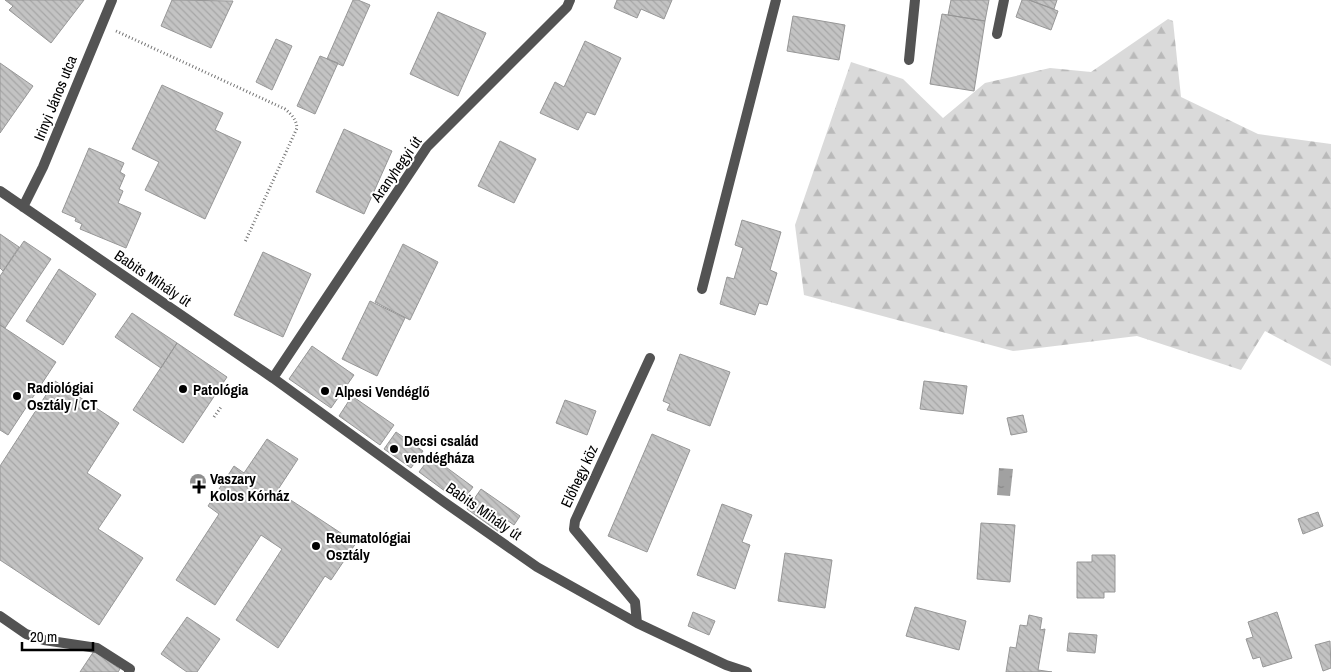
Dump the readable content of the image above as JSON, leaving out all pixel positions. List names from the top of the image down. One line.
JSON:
{"streets":{"street":["Irinyi János utca","Aranyhegyi út","Babits Mihály út","Előhegy köz"]},"crossings":[["Irinyi János utca","Babits Mihály út"],["Aranyhegyi út","Babits Mihály út"],["Babits Mihály út","Előhegy köz"]],"places":{"other":["Patológia","Alpesi Vendéglő","Radiológiai Osztály / CT","Decsi család vendégháza","Reumatológiai Osztály"],"health":["Vaszary Kolos Kórház"]},"scale_bar":"20 m"}
